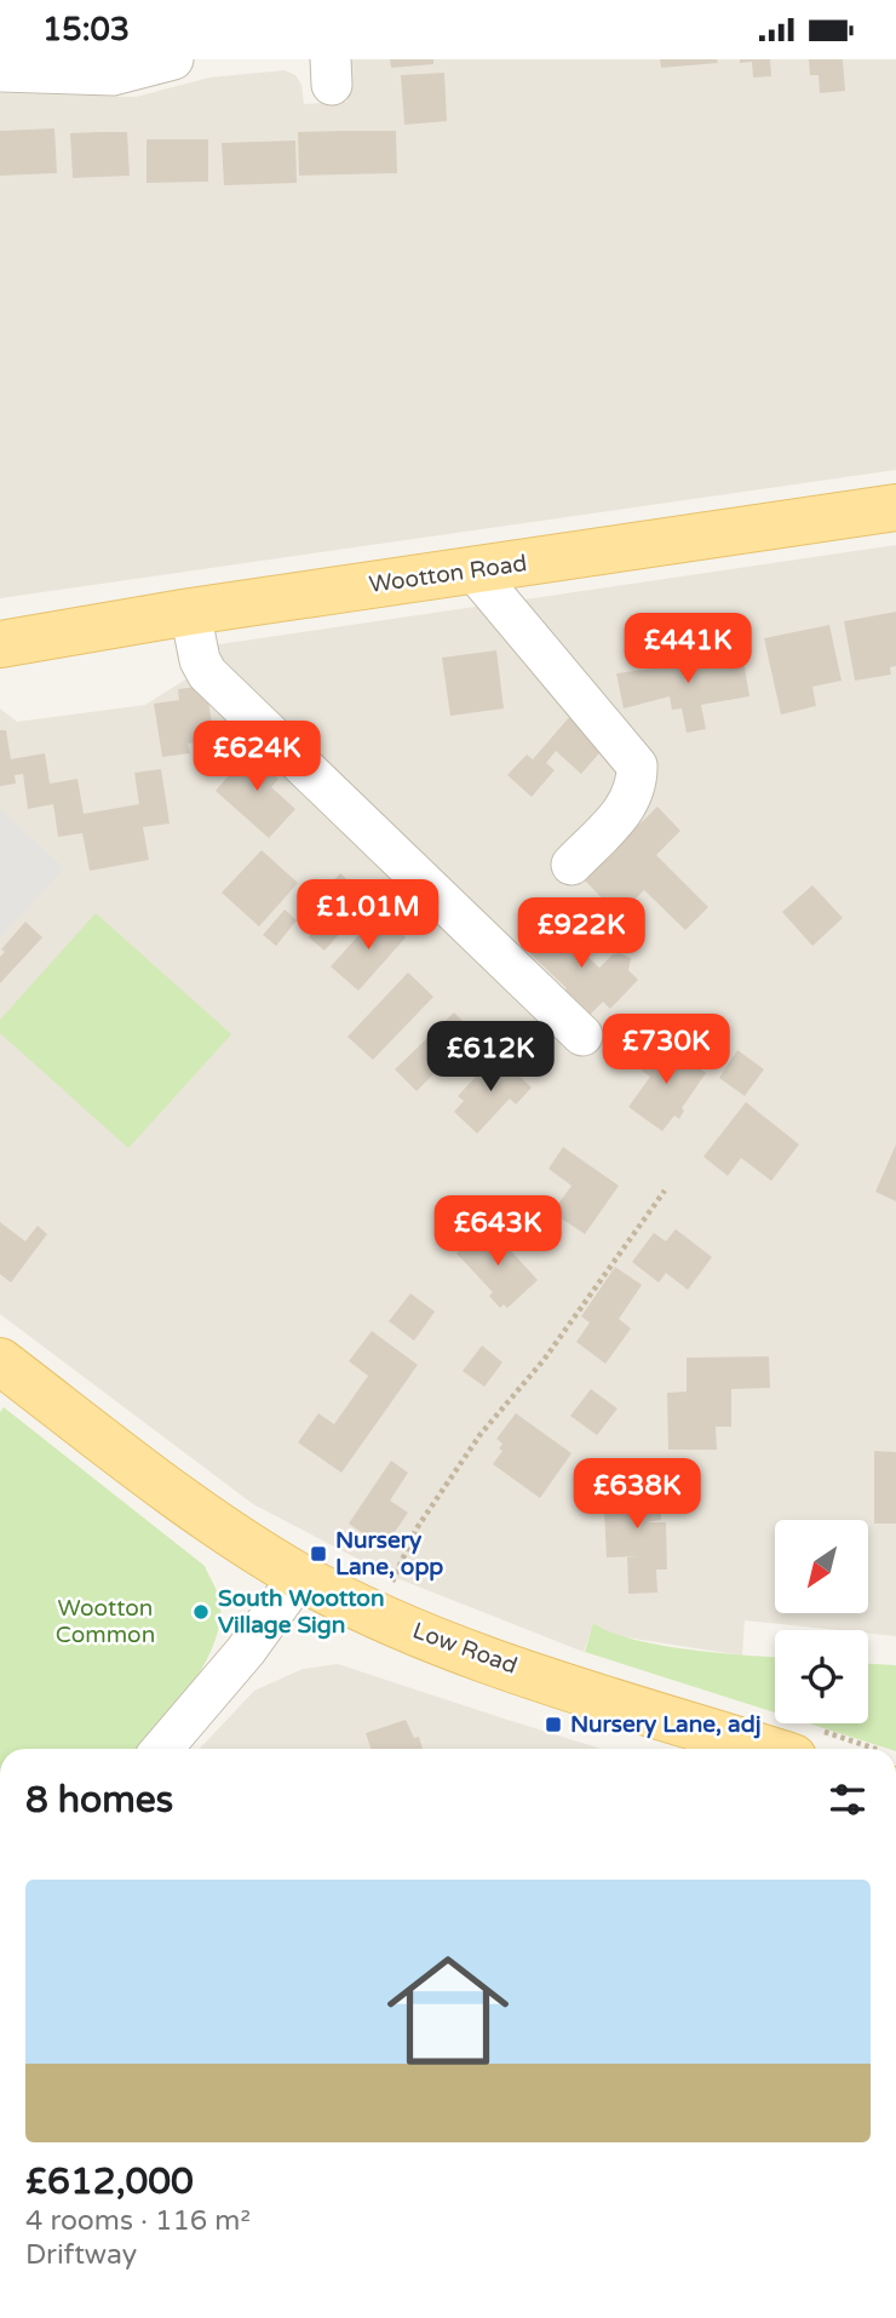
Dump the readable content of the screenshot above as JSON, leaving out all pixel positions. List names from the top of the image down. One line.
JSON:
{"streets":{"main road":["Wootton Road","Low Road"]},"parks":["Wootton Common"],"places":{"transit":["Nursery Lane, opp","Nursery Lane, adj"],"other":["South Wootton Village Sign"]},"north":"bottom left","page":{"status":"15:03","price":["£441K","£624K","£1.01M","£922K","£730K","£612K","£643K","£638K"],"heading":"8 homes","list":[{"name":"£612,000","note":"4 rooms · 116 m² · Driftway"}]}}
